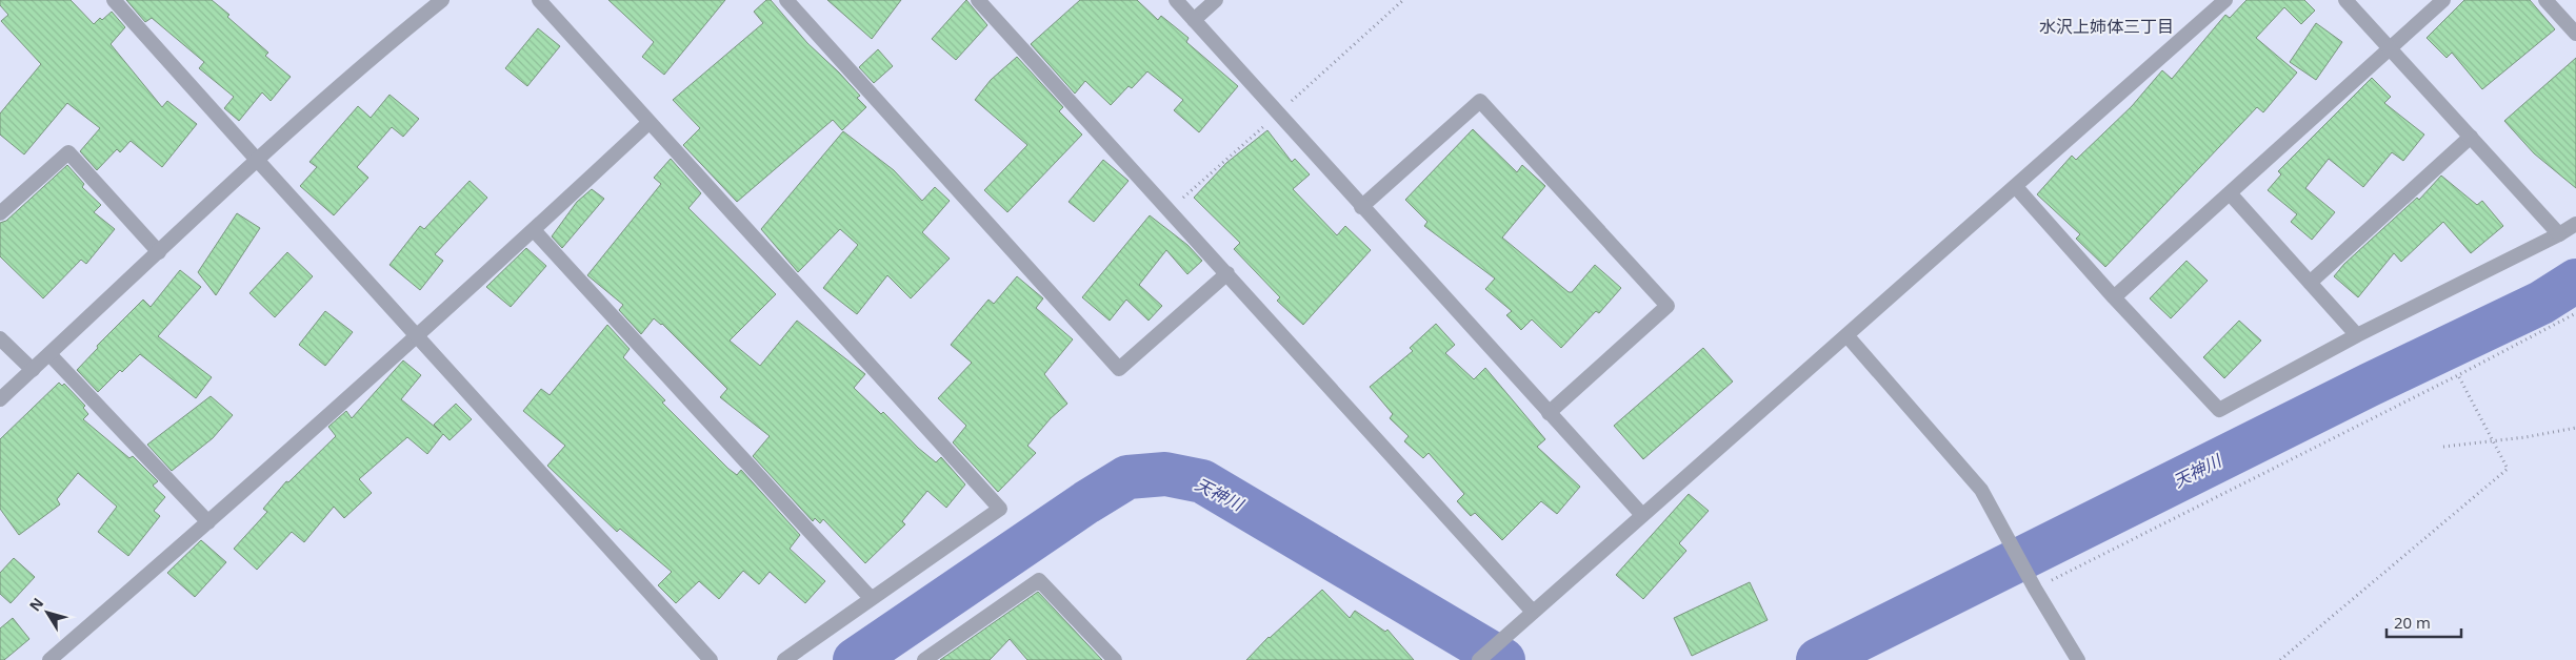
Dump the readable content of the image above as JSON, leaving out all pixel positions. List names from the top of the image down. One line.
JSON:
{"districts":["水沢上姉体三丁目"],"water":["天神川"],"scale_bar":"20 m","north":"top left"}
